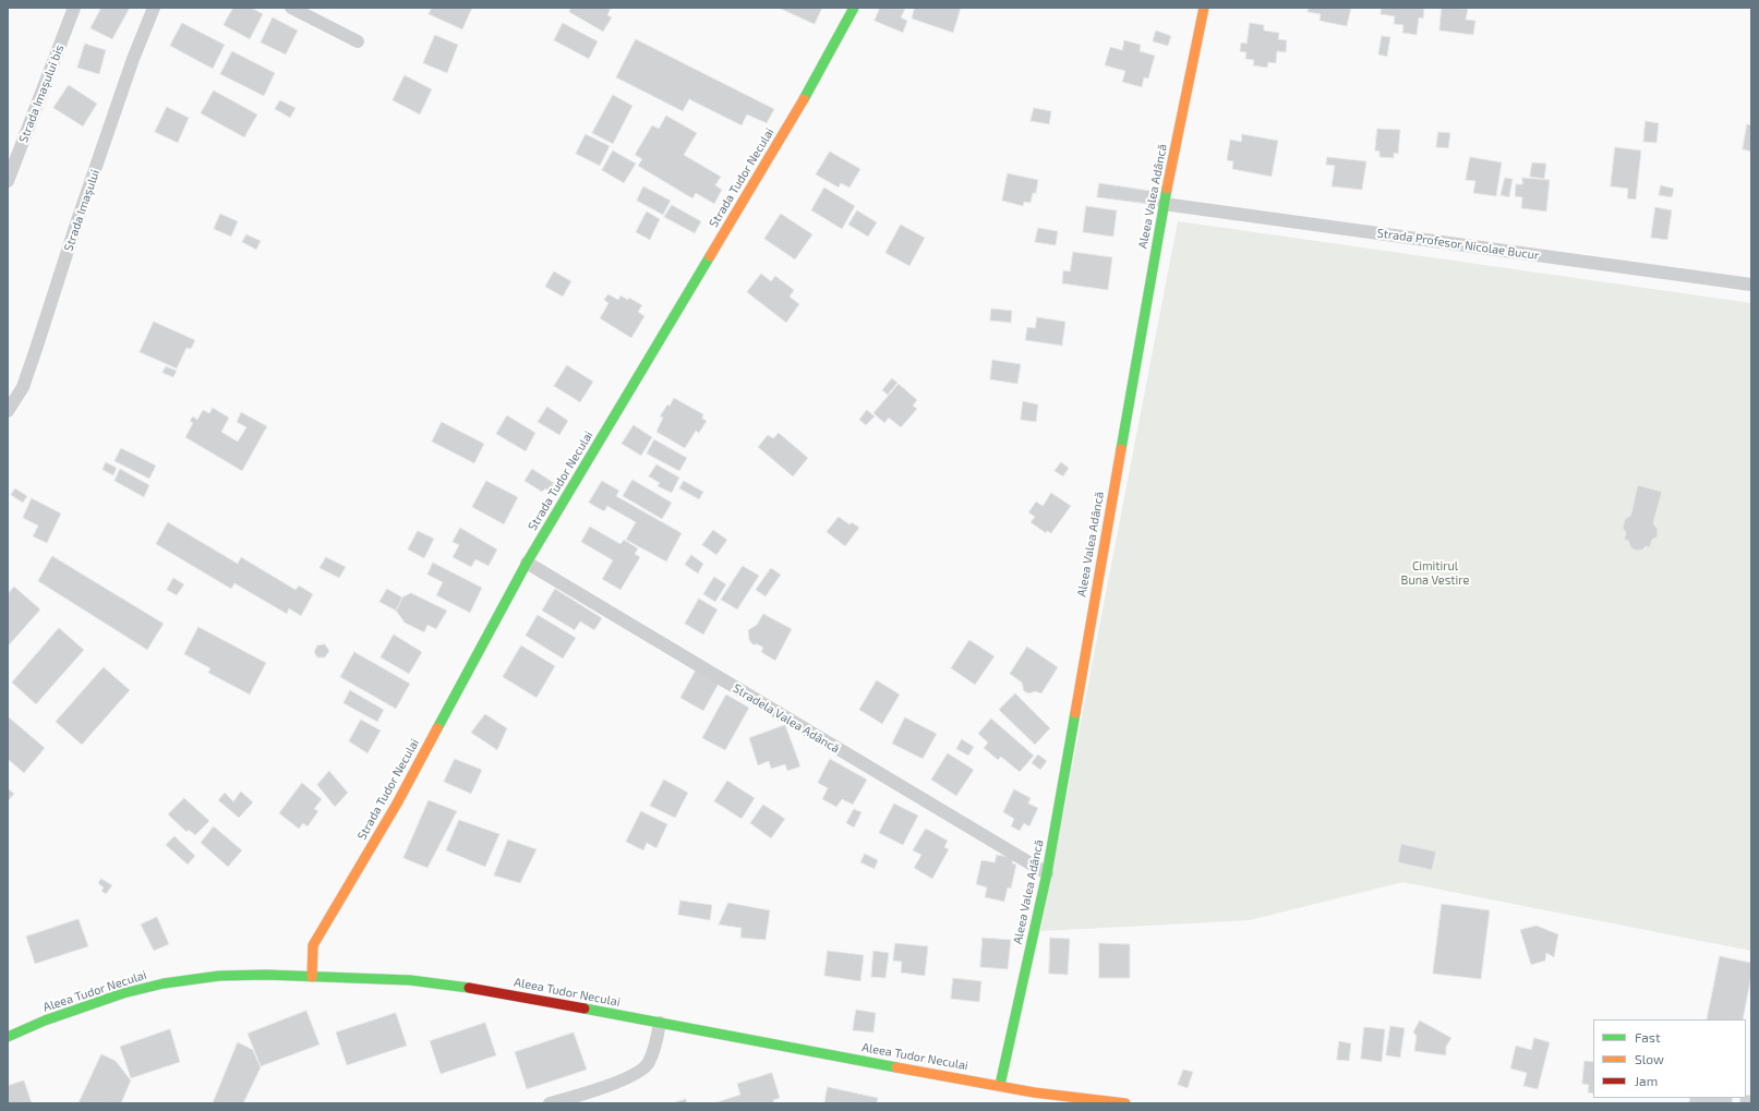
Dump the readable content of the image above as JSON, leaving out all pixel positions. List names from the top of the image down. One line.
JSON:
{"streets":{"street":["Strada Imașului bis","Strada Tudor Neculai","Aleea Valea Adâncă","Strada Imașului","Strada Profesor Nicolae Bucur","Stradela Valea Adâncă","Aleea Tudor Neculai"]},"crossings":[["Strada Tudor Neculai","Stradela Valea Adâncă"],["Strada Tudor Neculai","Aleea Tudor Neculai"],["Aleea Valea Adâncă","Strada Profesor Nicolae Bucur"],["Aleea Valea Adâncă","Stradela Valea Adâncă"],["Aleea Valea Adâncă","Aleea Tudor Neculai"]],"parks":["Cimitirul Buna Vestire"],"legend":["Fast","Slow","Jam"]}
